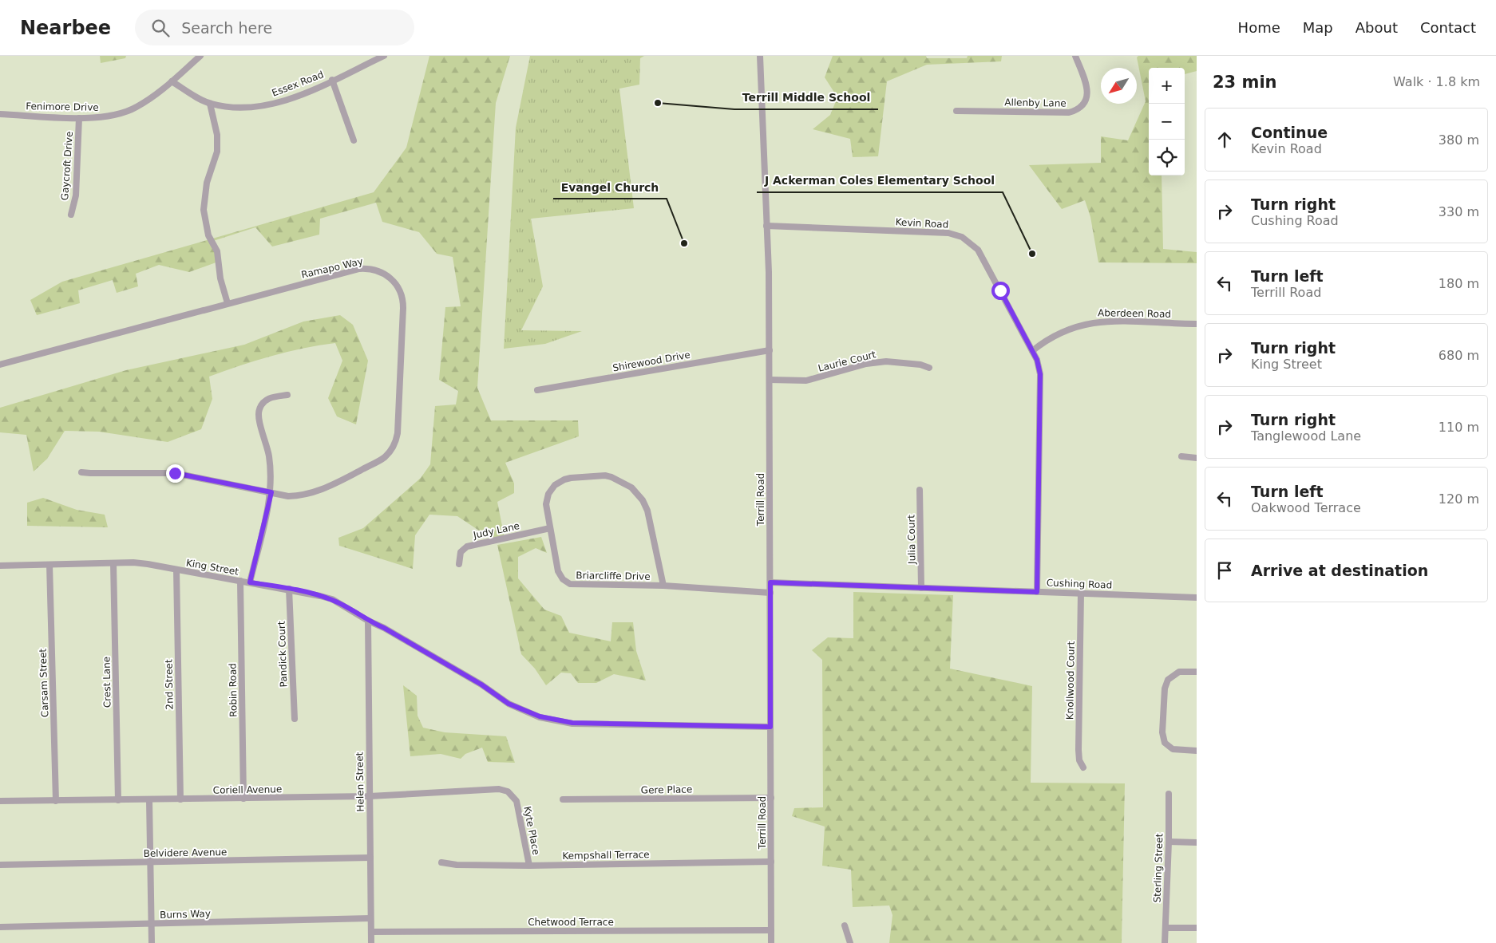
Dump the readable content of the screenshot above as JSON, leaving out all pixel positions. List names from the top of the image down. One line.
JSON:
{"streets":{"street":["Essex Road","Allenby Lane","Fenimore Drive","Gaycroft Drive","Kevin Road","Ramapo Way","Aberdeen Road","Shirewood Drive","Laurie Court","Terrill Road","Judy Lane","Julia Court","King Street","Briarcliffe Drive","Cushing Road","Pandick Court","Knollwood Court","Crest Lane","Carsam Street","2nd Street","Robin Road","Helen Street","Coriell Avenue","Gere Place","Kyte Place","Belvidere Avenue","Kempshall Terrace","Sterling Street","Burns Way","Chetwood Terrace"]},"crossings":[["Essex Road","Fenimore Drive"],["Fenimore Drive","Gaycroft Drive"],["Kevin Road","Aberdeen Road"],["Kevin Road","Terrill Road"],["Kevin Road","Cushing Road"],["Shirewood Drive","Terrill Road"],["Laurie Court","Terrill Road"],["Terrill Road","King Street"],["Terrill Road","Briarcliffe Drive"],["Terrill Road","Cushing Road"],["Terrill Road","Gere Place"],["Terrill Road","Kempshall Terrace"],["Terrill Road","Chetwood Terrace"],["Judy Lane","Briarcliffe Drive"],["Julia Court","Cushing Road"],["King Street","Pandick Court"],["King Street","Crest Lane"],["King Street","Carsam Street"],["King Street","2nd Street"],["King Street","Robin Road"],["King Street","Helen Street"],["Cushing Road","Knollwood Court"],["Crest Lane","Coriell Avenue"],["Carsam Street","Coriell Avenue"],["2nd Street","Coriell Avenue"],["Robin Road","Coriell Avenue"],["Helen Street","Coriell Avenue"],["Helen Street","Belvidere Avenue"],["Helen Street","Burns Way"],["Helen Street","Chetwood Terrace"],["Coriell Avenue","Kyte Place"],["Kyte Place","Kempshall Terrace"]],"places":["Terrill Middle School","Evangel Church","J Ackerman Coles Elementary School"],"north":"bottom left","page":{"header":"Nearbee","search":"Search here","nav":["Home","Map","About","Contact"],"heading":["23 min","Walk · 1.8 km"],"map_buttons":["+","−"],"list":[["Continue","Kevin Road","380 m"],["Turn right","Cushing Road","330 m"],["Turn left","Terrill Road","180 m"],["Turn right","King Street","680 m"],["Turn right","Tanglewood Lane","110 m"],["Turn left","Oakwood Terrace","120 m"],"Arrive at destination"]}}
